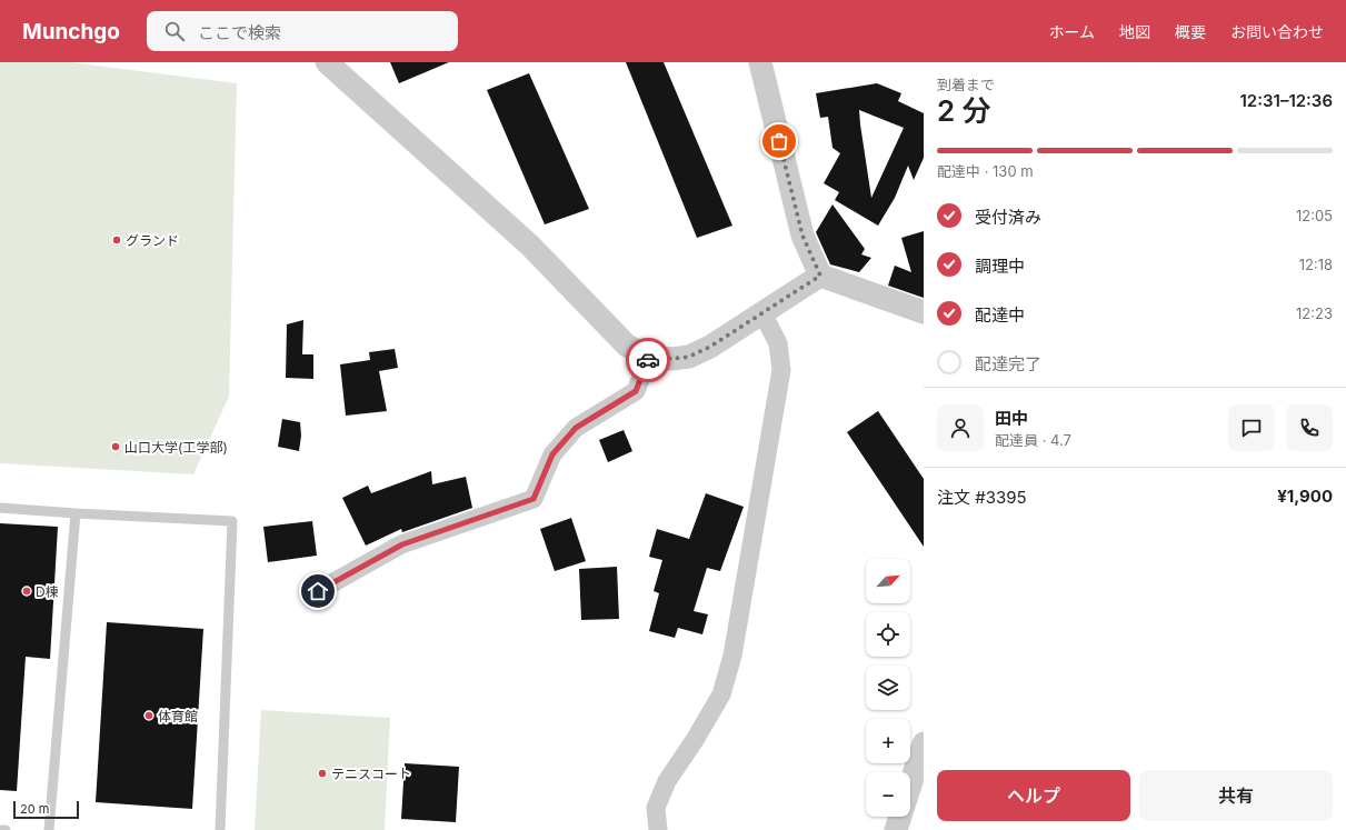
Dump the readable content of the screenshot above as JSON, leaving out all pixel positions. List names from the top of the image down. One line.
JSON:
{"places":["グランド","山口大学(工学部)","D棟","体育館","テニスコート"],"scale_bar":"20 m","north":"top right","page":{"header":"Munchgo","search":"ここで検索","nav":["ホーム","地図","概要","お問い合わせ"],"heading":["2 分","到着まで","12:31–12:36"],"panel":["田中","配達員 · 4.7","注文 #3395","¥1,900"],"bar":"配達中 · 130 m","list":[["受付済み","12:05"],["調理中","12:18"],["配達中","12:23"],"配達完了"],"map_buttons":["+","−"],"buttons":["ヘルプ","共有"],"scale":"20 m"}}
